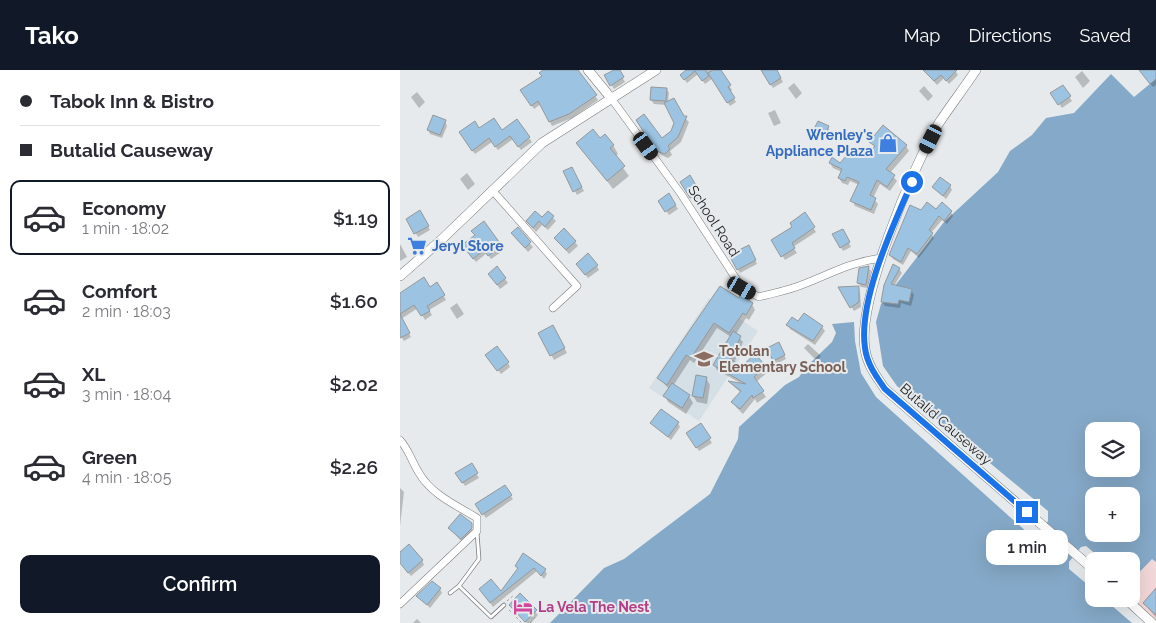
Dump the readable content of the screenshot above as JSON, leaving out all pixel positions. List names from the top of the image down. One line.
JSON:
{"streets":{"main road":["Butalid Causeway"],"street":["School Road"]},"crossings":[["School Road","Butalid Causeway"]],"places":{"shop":["Wrenley's Appliance Plaza"],"supermarket":["Jeryl Store"],"school or university":["Totolan Elementary School"],"hotel":["La Vela The Nest"]},"page":{"header":"Tako","nav":["Map","Directions","Saved"],"banner":["Tabok Inn & Bistro","Butalid Causeway"],"list":[{"name":"Economy","note":"1 min · 18:02","value":"$1.19"},{"name":"Comfort","note":"2 min · 18:03","value":"$1.60"},{"name":"XL","note":"3 min · 18:04","value":"$2.02"},{"name":"Green","note":"4 min · 18:05","value":"$2.26"}],"map_buttons":["+","−"],"bubble":"1 min","buttons":"Confirm"}}
